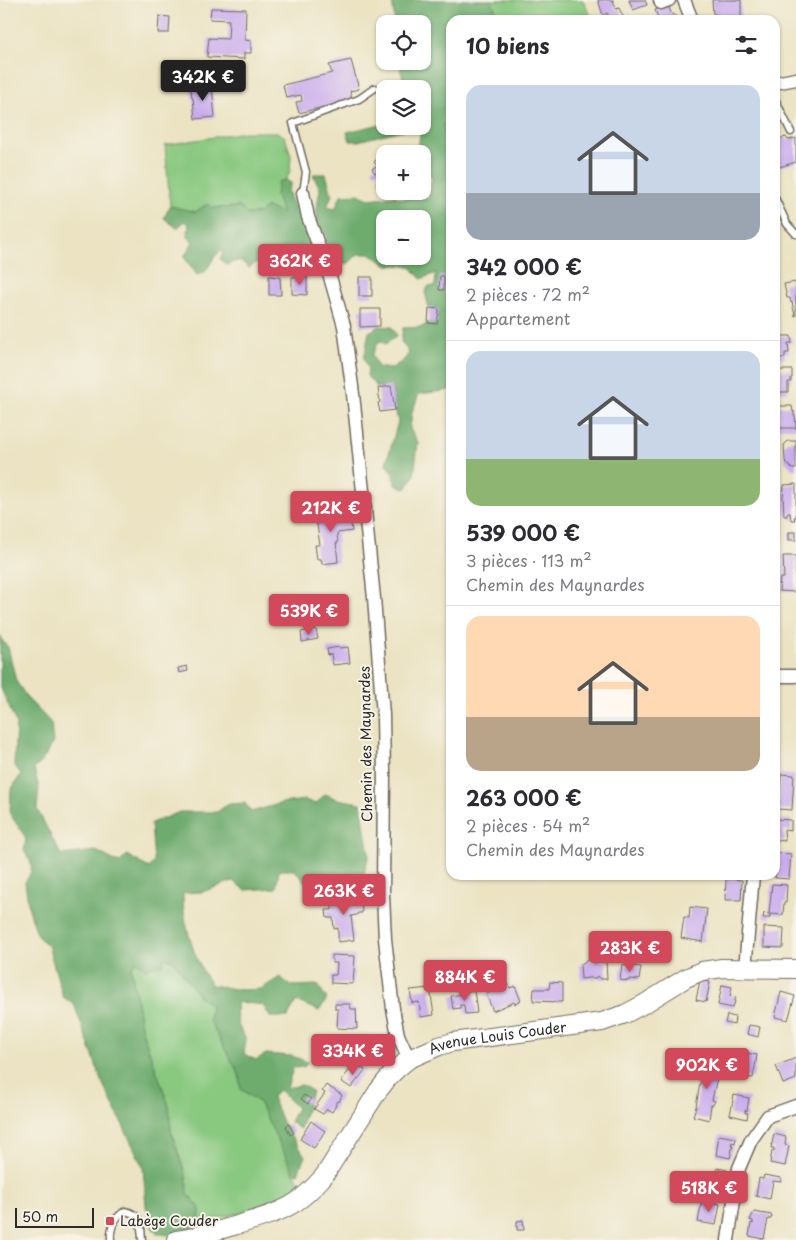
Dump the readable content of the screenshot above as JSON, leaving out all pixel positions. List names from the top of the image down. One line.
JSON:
{"streets":{"street":["Chemin des Maynardes","Avenue Louis Couder"]},"crossings":[["Chemin des Maynardes","Avenue Louis Couder"]],"places":{"transit":["Labège Couder"]},"scale_bar":"50 m","page":{"map_buttons":["+","−"],"heading":"10 biens","price":["342K €","362K €","212K €","539K €","263K €","283K €","884K €","334K €","902K €","518K €"],"list":[{"name":"342 000 €","note":"2 pièces · 72 m² · Appartement"},{"name":"539 000 €","note":"3 pièces · 113 m² · Chemin des Maynardes"},{"name":"263 000 €","note":"2 pièces · 54 m² · Chemin des Maynardes"}],"scale":"50 m"}}
